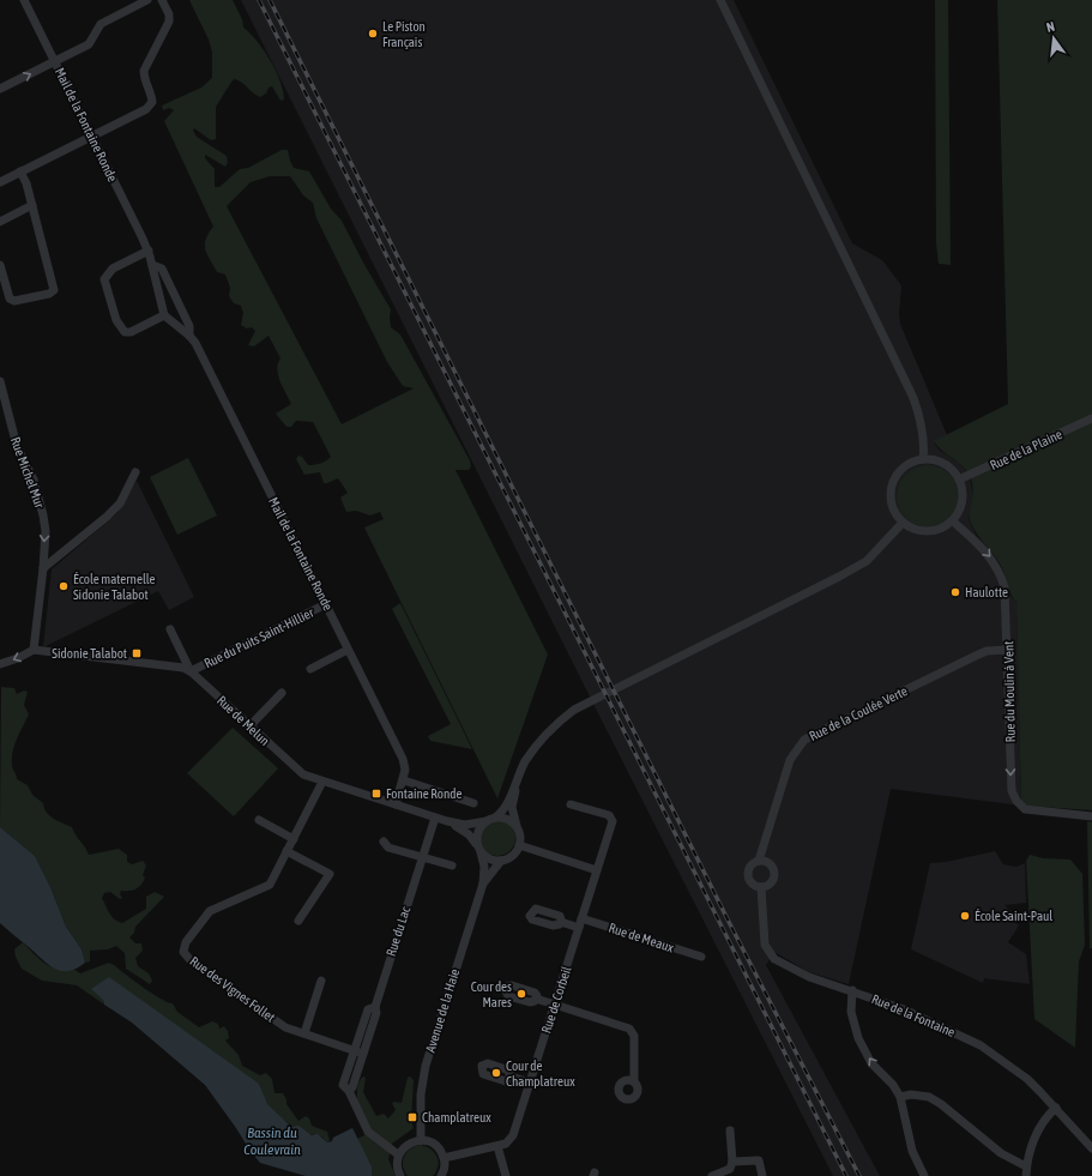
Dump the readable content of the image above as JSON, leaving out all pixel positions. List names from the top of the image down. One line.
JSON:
{"streets":{"street":["Mail de la Fontaine Ronde","Rue de la Plaine","Rue Michel Mur","Rue du Puits Saint-Hillier","Rue du Moulin à Vent","Rue de la Coulée Verte","Rue de Melun","Rue du Lac","Rue de Meaux","Rue des Vignes Follet","Rue de Corbeil","Avenue de la Haie","Rue de la Fontaine"]},"crossings":[["Mail de la Fontaine Ronde","Rue du Puits Saint-Hillier"],["Mail de la Fontaine Ronde","Rue de Melun"],["Rue de la Plaine","Rue du Moulin à Vent"],["Rue Michel Mur","Rue de Melun"],["Rue du Puits Saint-Hillier","Rue de Melun"],["Rue du Moulin à Vent","Rue de la Coulée Verte"],["Rue de la Coulée Verte","Rue de la Fontaine"],["Rue de Melun","Rue du Lac"],["Rue de Melun","Rue des Vignes Follet"],["Rue de Melun","Avenue de la Haie"],["Rue du Lac","Rue des Vignes Follet"],["Rue de Meaux","Rue de Corbeil"]],"one_way":["Rue Michel Mur","Rue du Moulin à Vent"],"water":["Bassin du Coulevrain"],"places":{"other":["Le Piston Français","École maternelle Sidonie Talabot","Haulotte","École Saint-Paul","Cour des Mares","Cour de Champlatreux"],"transit":["Sidonie Talabot","Fontaine Ronde","Champlatreux"]},"north":"top"}
